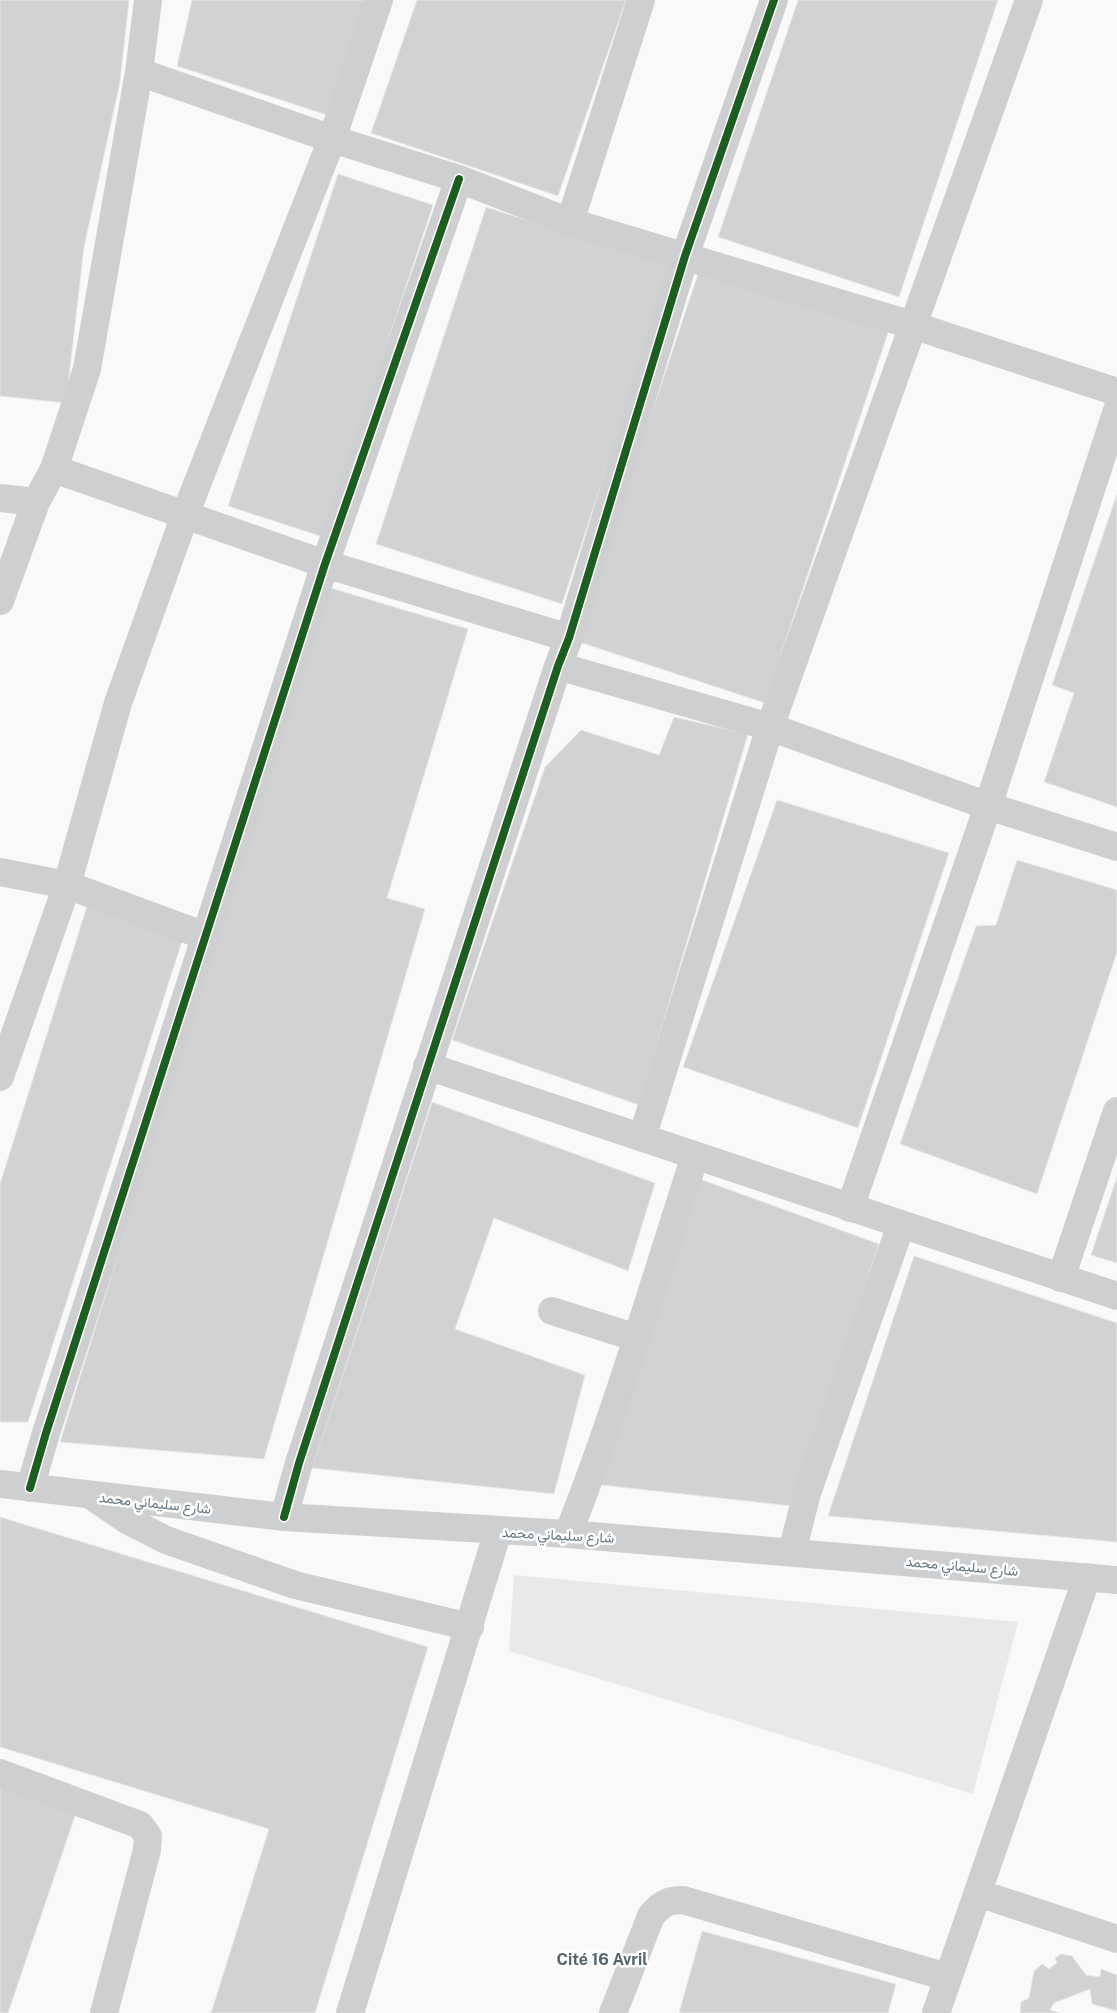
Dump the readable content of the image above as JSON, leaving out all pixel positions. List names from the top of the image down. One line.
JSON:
{"streets":{"street":["شارع سليماني محمد"]},"districts":["Cité 16 Avril"]}
